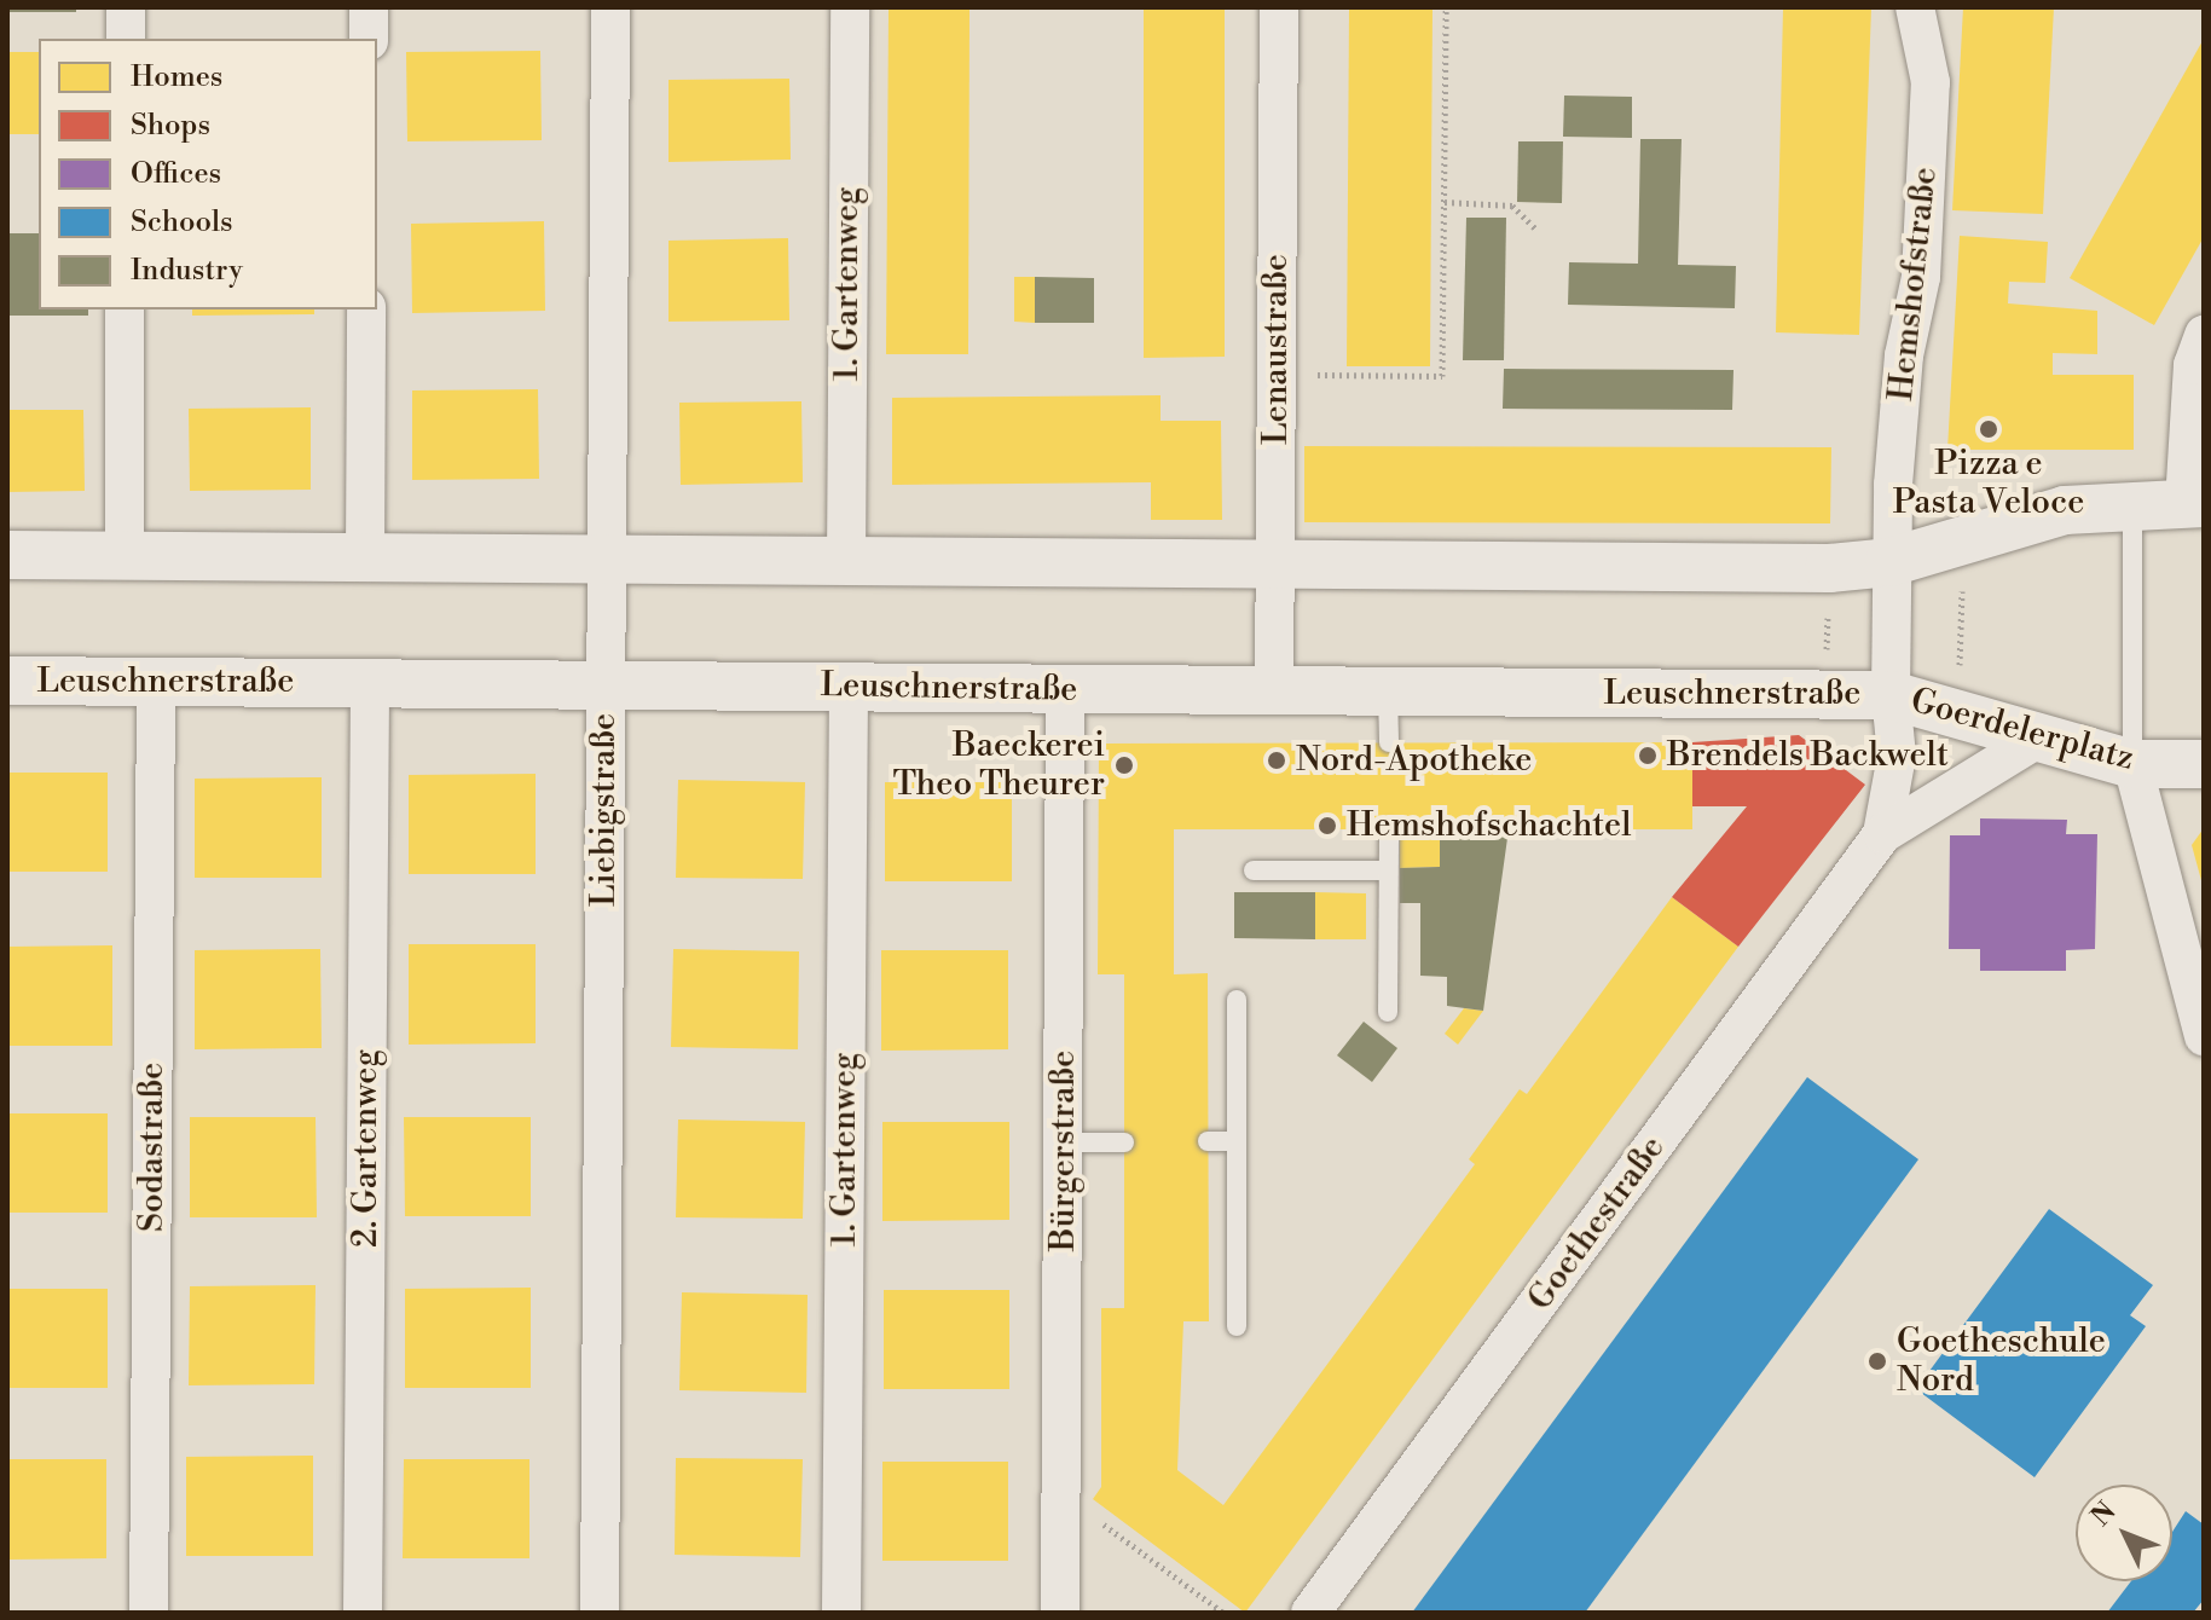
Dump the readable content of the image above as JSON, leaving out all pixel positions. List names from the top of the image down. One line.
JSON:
{"streets":{"street":["1. Gartenweg","Hemshofstraße","Lenaustraße","Leuschnerstraße","Goerdelerplatz","Liebigstraße","Sodastraße","2. Gartenweg","Bürgerstraße","Goethestraße"]},"crossings":[["1. Gartenweg","Leuschnerstraße"],["Hemshofstraße","Goerdelerplatz"],["Lenaustraße","Leuschnerstraße"],["Leuschnerstraße","Goerdelerplatz"],["Leuschnerstraße","Liebigstraße"],["Leuschnerstraße","Sodastraße"],["Leuschnerstraße","2. Gartenweg"],["Leuschnerstraße","Bürgerstraße"],["Leuschnerstraße","Goethestraße"],["Goerdelerplatz","Goethestraße"]],"places":["Pizza e Pasta Veloce","Brendels Backwelt","Nord-Apotheke","Baeckerei Theo Theurer","Hemshofschachtel","Goetheschule Nord"],"legend":["Homes","Shops","Offices","Schools","Industry"],"north":"top left"}
